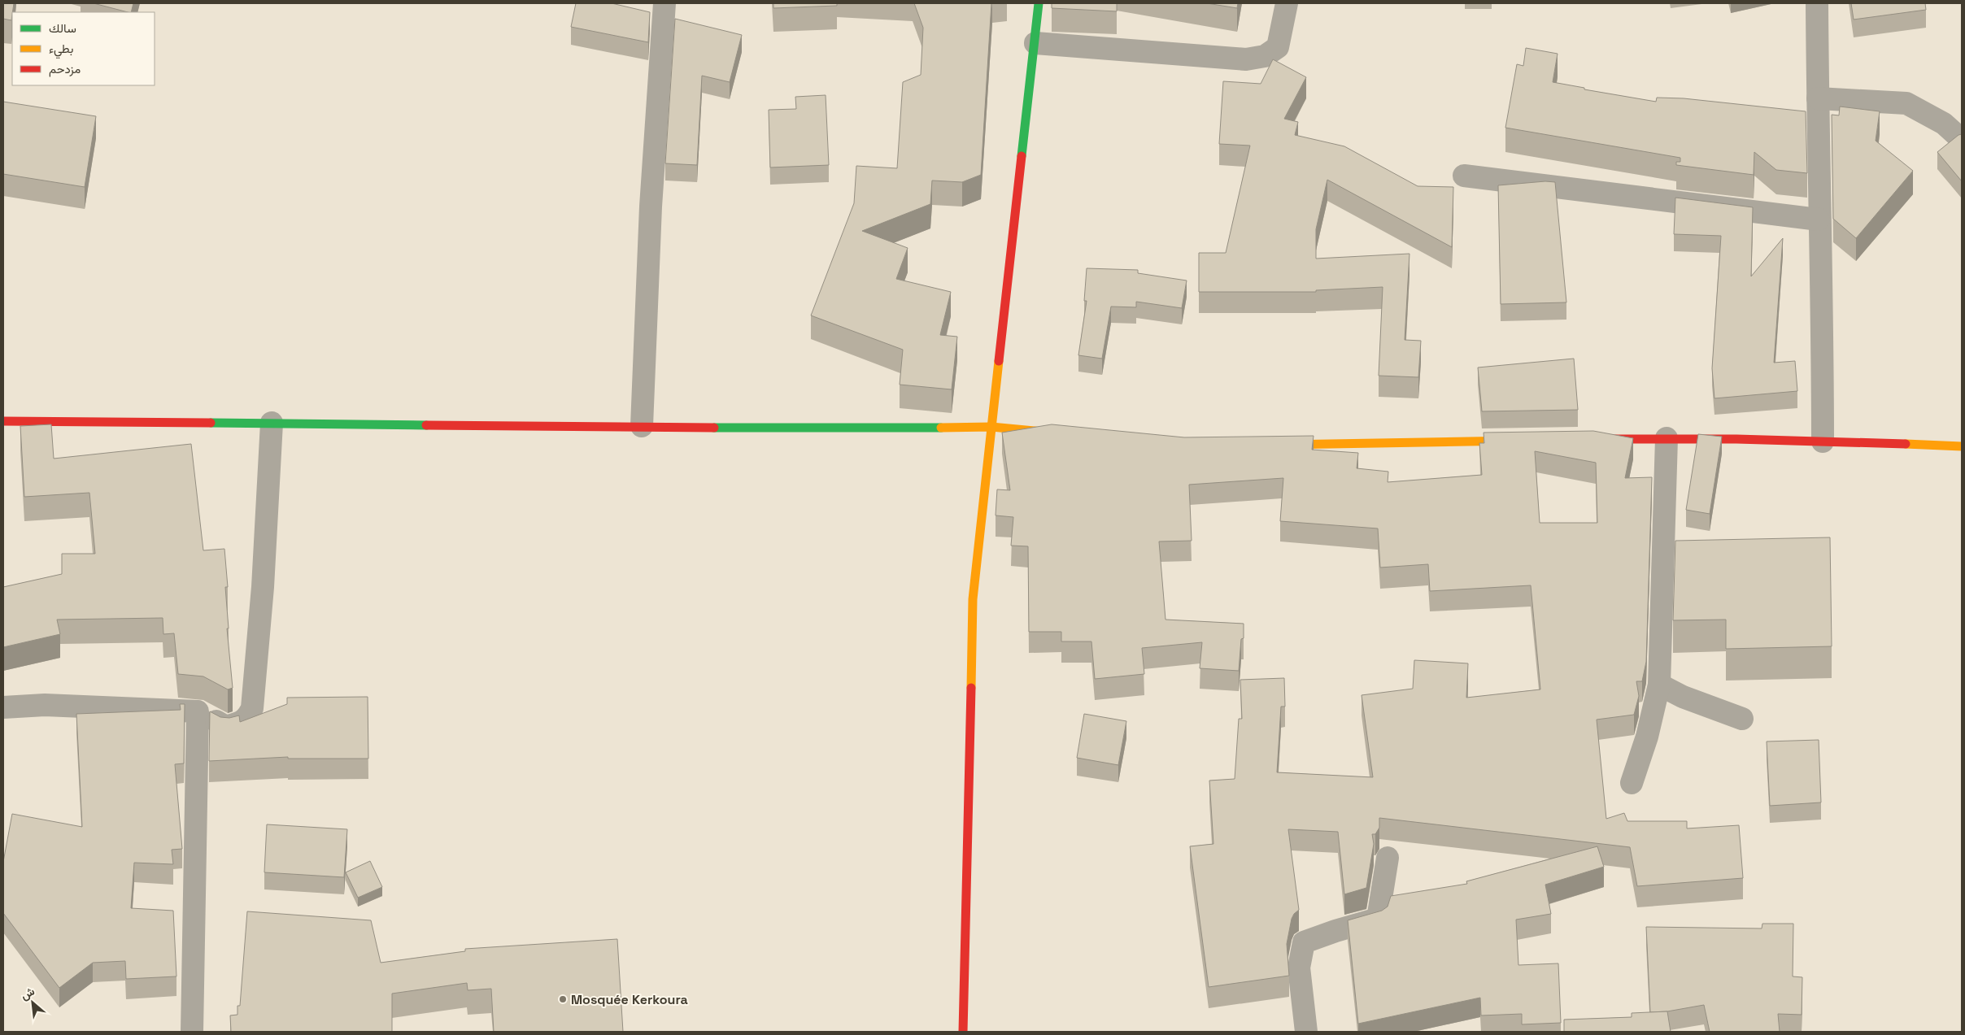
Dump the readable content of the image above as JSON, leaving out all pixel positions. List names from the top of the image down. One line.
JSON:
{"places":["Mosquée Kerkoura"],"legend":["سالك","بطيء","مزدحم"],"north":"top left"}
